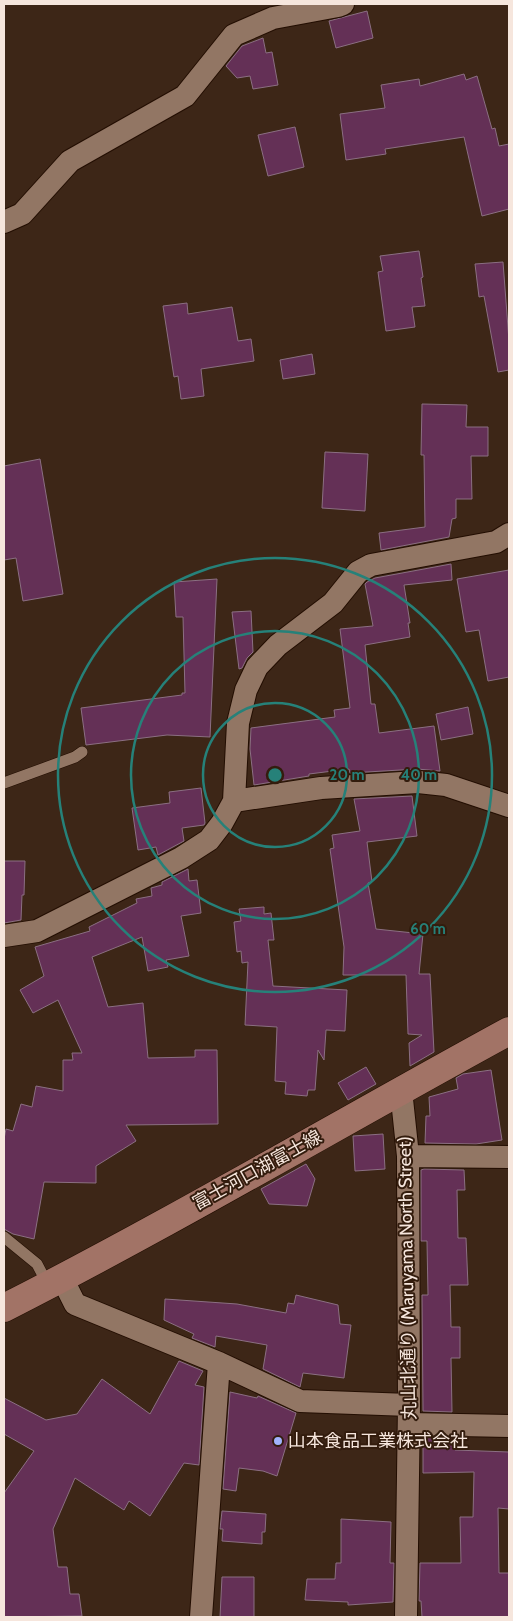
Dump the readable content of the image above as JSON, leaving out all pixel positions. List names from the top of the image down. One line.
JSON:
{"streets":{"main road":["富士河口湖富士線"],"street":["丸山北通り (Maruyama North Street)"]},"crossings":[["富士河口湖富士線","丸山北通り (Maruyama North Street)"]],"places":["山本食品工業株式会社"],"rings":["20 m","40 m","60 m"]}
